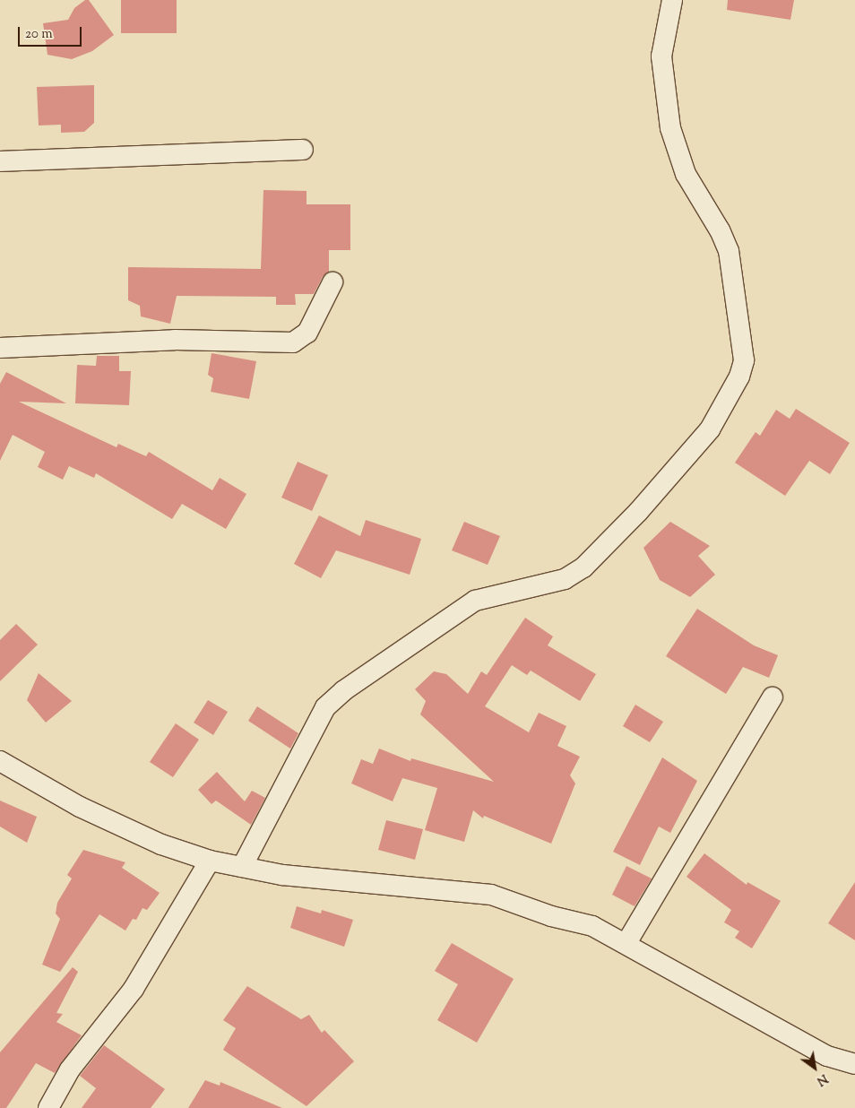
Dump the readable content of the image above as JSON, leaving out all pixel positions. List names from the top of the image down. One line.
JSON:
{"scale_bar":"20 m","north":"bottom right"}
